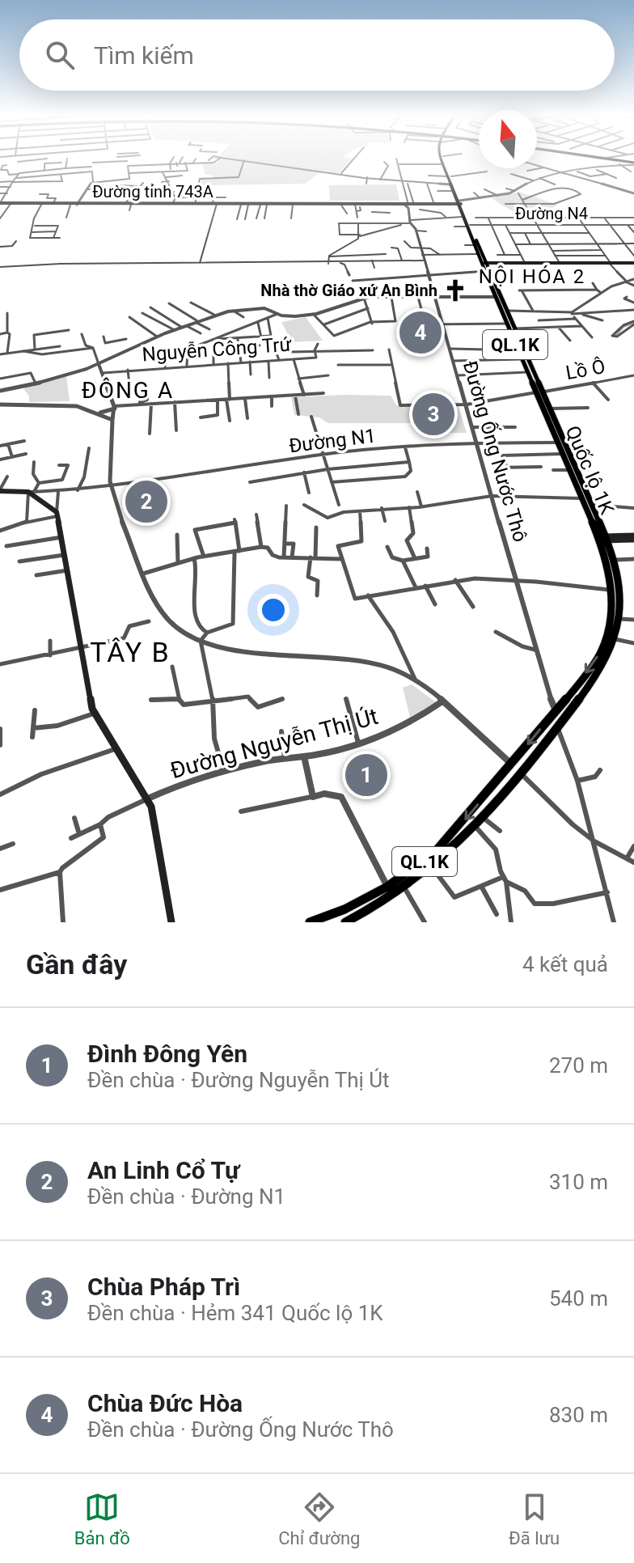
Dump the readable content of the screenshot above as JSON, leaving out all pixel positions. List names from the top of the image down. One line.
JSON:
{"streets":{"main road":["Đường tỉnh 743A","QL.1K","Quốc lộ 1K"],"street":["Đường N4","Nguyễn Công Trứ","Lồ Ô","Đường N1","Đường Ống Nước Thô","Đường Nguyễn Thị Út"]},"crossings":[["Đường tỉnh 743A","Đường Ống Nước Thô"],["Đường tỉnh 743A","Quốc lộ 1K"],["Đường N4","Quốc lộ 1K"],["Lồ Ô","Đường Ống Nước Thô"],["Lồ Ô","Quốc lộ 1K"],["Đường N1","Đường Ống Nước Thô"],["Đường N1","Quốc lộ 1K"],["Đường Ống Nước Thô","Quốc lộ 1K"]],"districts":["NỘI HÓA 2","ĐÔNG A","TÂY B"],"places":{"church":["Nhà thờ Giáo xứ An Bình"]},"north":"top","page":{"search":"Tìm kiếm","pins":["4","3","2","1"],"heading":["Gần đây","4 kết quả"],"list":[{"mark":"1","name":"Đình Đông Yên","note":"Đền chùa · Đường Nguyễn Thị Út","value":"270 m"},{"mark":"2","name":"An Linh Cổ Tự","note":"Đền chùa · Đường N1","value":"310 m"},{"mark":"3","name":"Chùa Pháp Trì","note":"Đền chùa · Hẻm 341 Quốc lộ 1K","value":"540 m"},{"mark":"4","name":"Chùa Đức Hòa","note":"Đền chùa · Đường Ống Nước Thô","value":"830 m"}],"nav":["Bản đồ","Chỉ đường","Đã lưu"]}}
